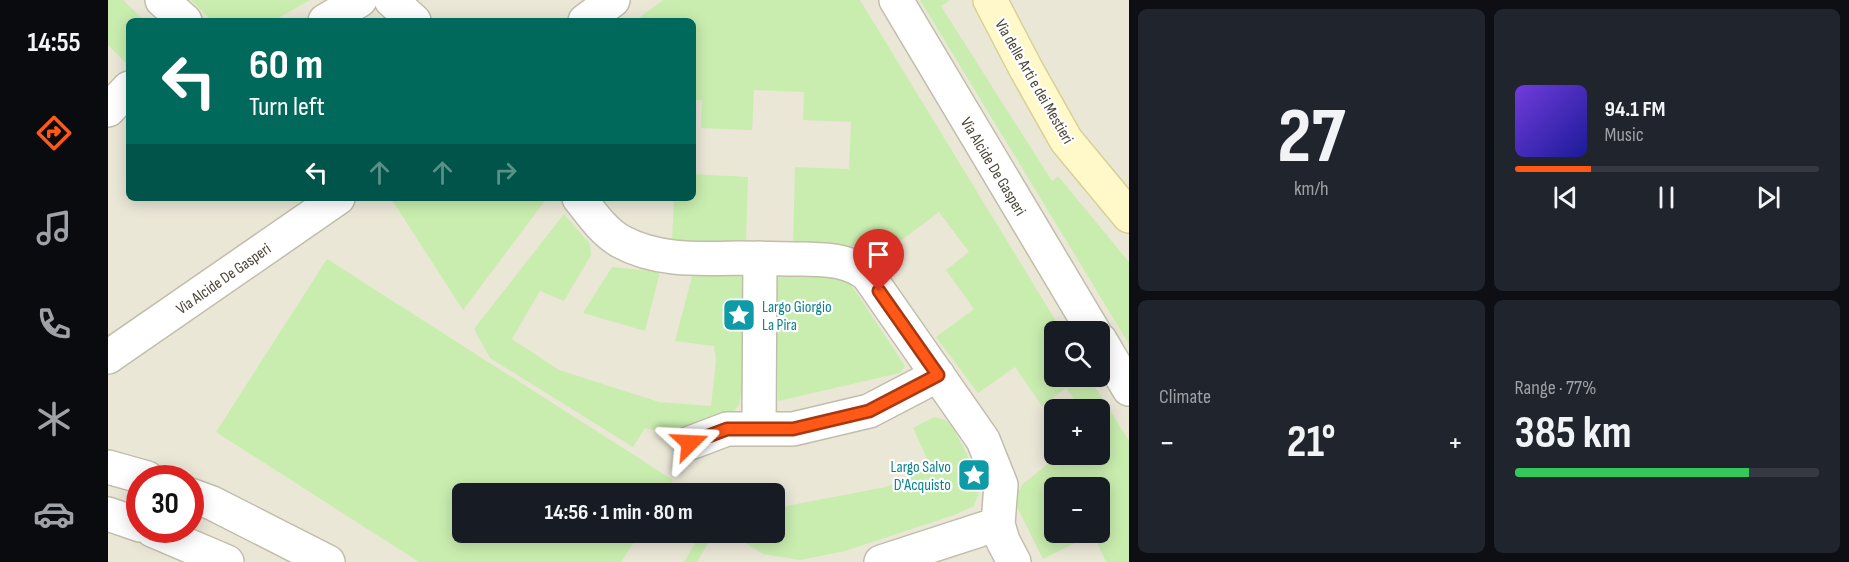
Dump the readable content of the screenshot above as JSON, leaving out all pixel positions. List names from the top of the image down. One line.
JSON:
{"streets":{"street":["Via delle Arti e dei Mestieri","Via Alcide De Gasperi"]},"places":{"place":["Largo Giorgio La Pira","Largo Salvo D'Acquisto"]},"page":{"tabs":"14:55","tile":[["27","km/h"],"Climate",["Range · 77%","385 km"]],"turn":["60 m","Turn left"],"song":["94.1 FM","Music"],"map_buttons":["+","−"],"heat":["−","21°","+"],"limit":"30","trip":"14:56 · 1 min · 80 m"}}
